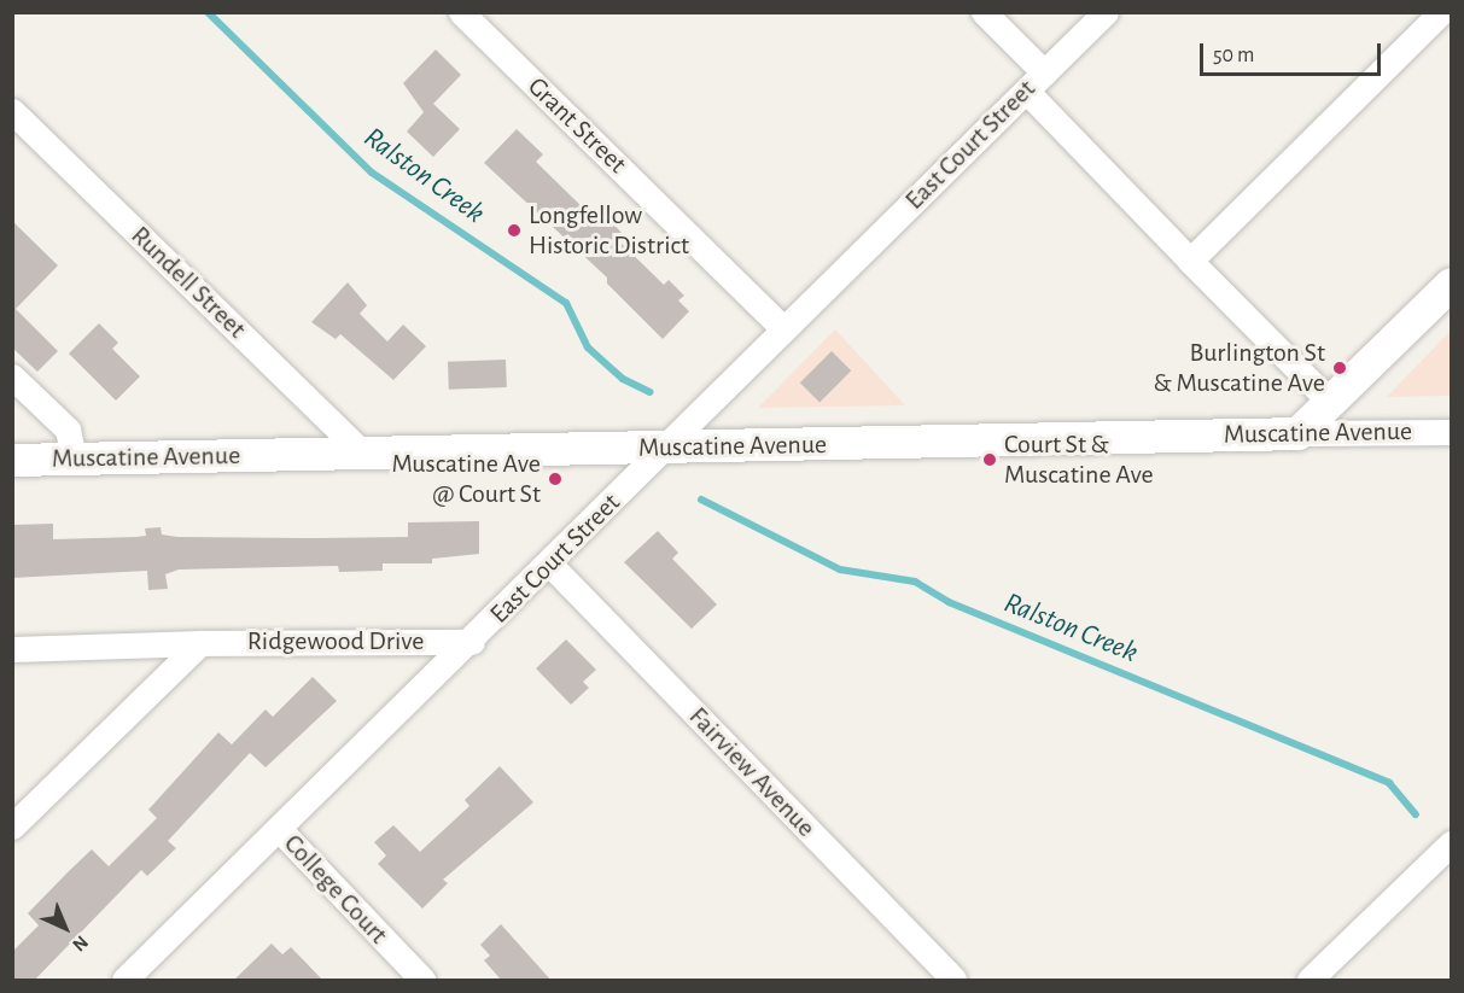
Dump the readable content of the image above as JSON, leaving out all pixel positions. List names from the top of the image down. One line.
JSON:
{"streets":{"main road":["Muscatine Avenue"],"street":["Grant Street","East Court Street","Rundell Street","Ridgewood Drive","Fairview Avenue","College Court"]},"crossings":[["Grant Street","East Court Street"],["East Court Street","Muscatine Avenue"],["East Court Street","Ridgewood Drive"],["East Court Street","Fairview Avenue"],["East Court Street","College Court"],["Rundell Street","Muscatine Avenue"]],"water":["Ralston Creek"],"places":["Longfellow Historic District","Burlington St & Muscatine Ave","Court St & Muscatine Ave","Muscatine Ave @ Court St"],"scale_bar":"50 m","north":"bottom right"}
